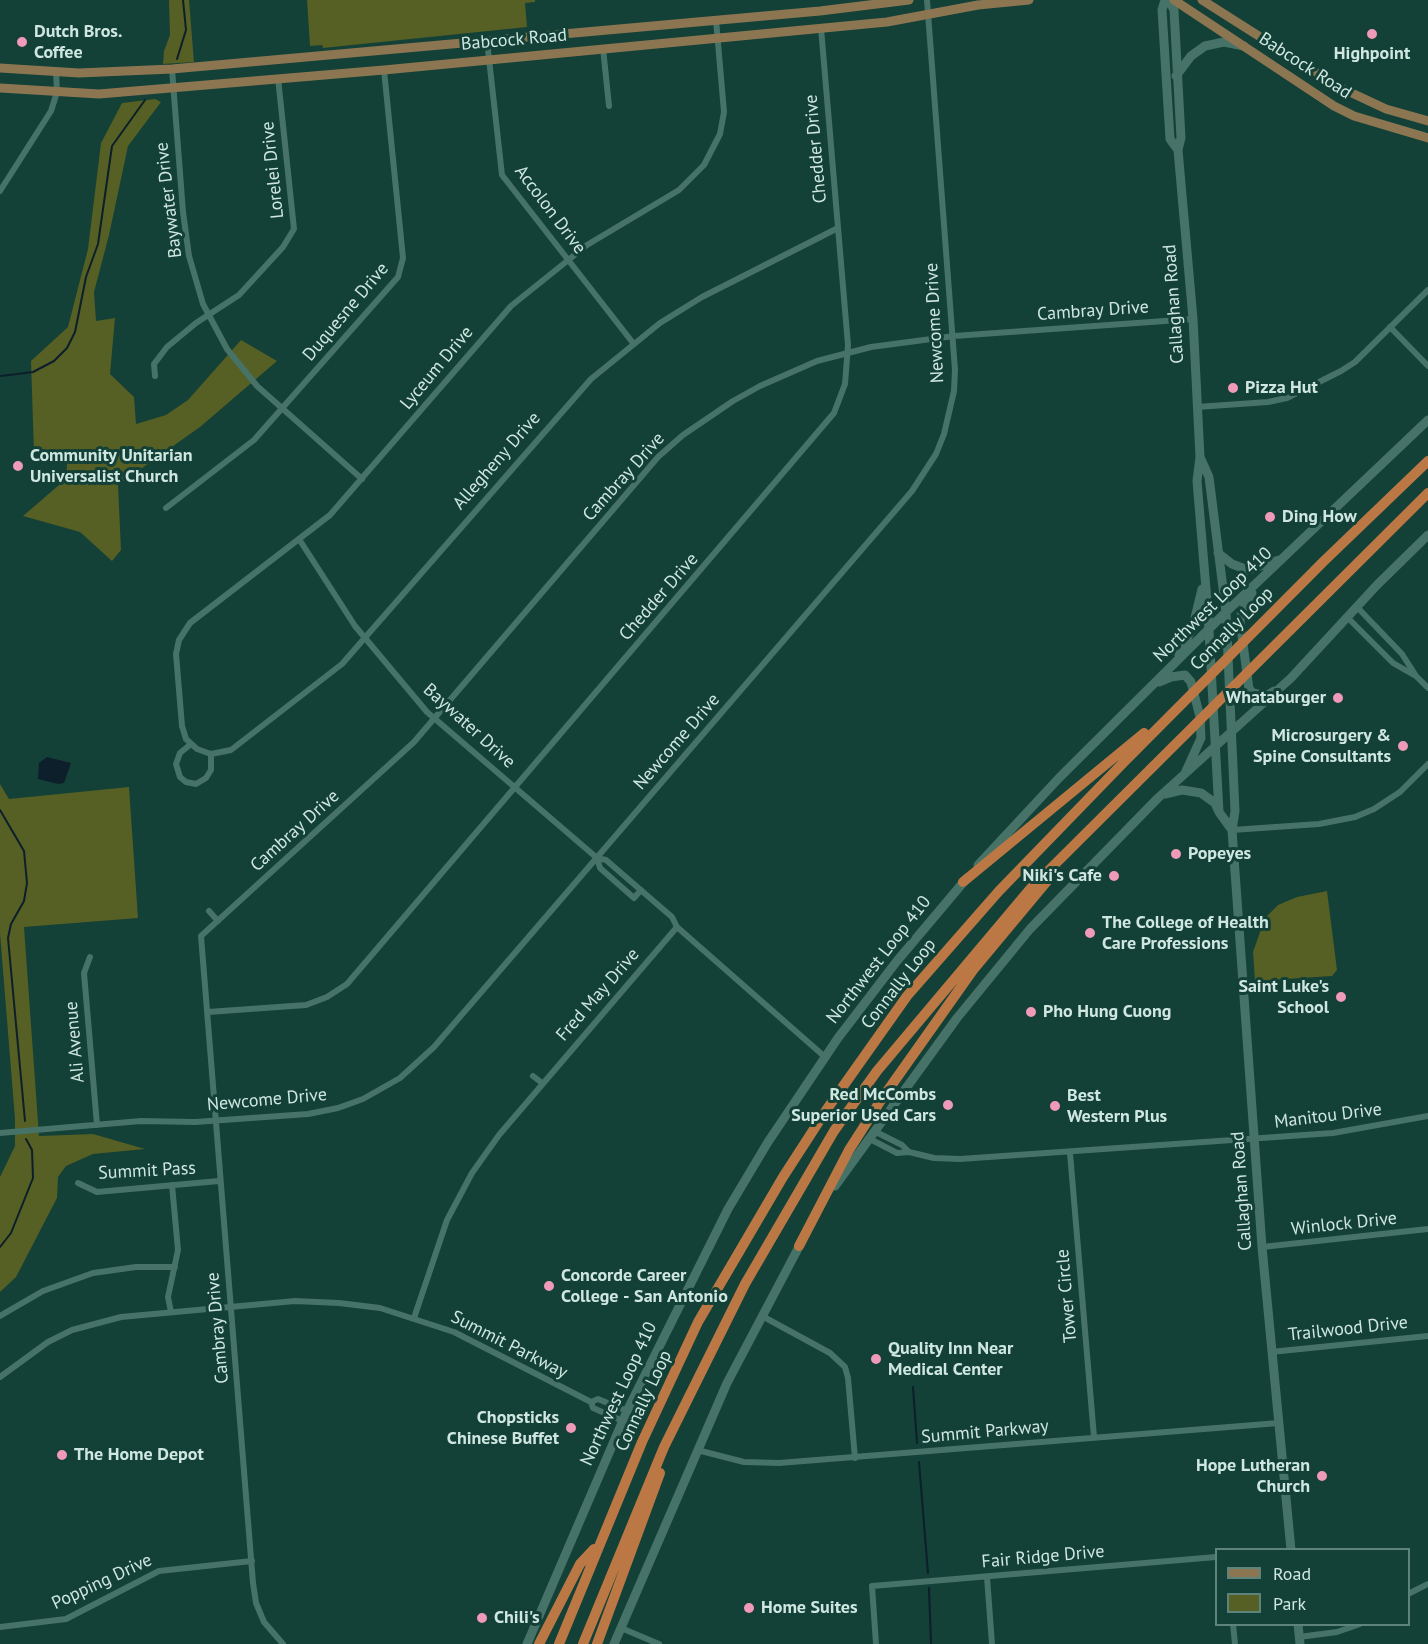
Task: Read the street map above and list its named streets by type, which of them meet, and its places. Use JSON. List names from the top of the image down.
{
  "streets": {
    "highway": ["Connally Loop"],
    "main road": ["Babcock Road", "Callaghan Road", "Northwest Loop 410"],
    "street": [
      "Chedder Drive",
      "Lorelei Drive",
      "Baywater Drive",
      "Accolon Drive",
      "Cambray Drive",
      "Duquesne Drive",
      "Newcome Drive",
      "Lyceum Drive",
      "Allegheny Drive",
      "Fred May Drive",
      "Ali Avenue",
      "Manitou Drive",
      "Summit Pass",
      "Winlock Drive",
      "Tower Circle",
      "Trailwood Drive",
      "Summit Parkway",
      "Fair Ridge Drive",
      "Popping Drive"
    ]
  },
  "crossings": [
    ["Babcock Road", "Chedder Drive"],
    ["Babcock Road", "Lorelei Drive"],
    ["Babcock Road", "Baywater Drive"],
    ["Babcock Road", "Accolon Drive"],
    ["Babcock Road", "Duquesne Drive"],
    ["Babcock Road", "Newcome Drive"],
    ["Babcock Road", "Lyceum Drive"],
    ["Chedder Drive", "Baywater Drive"],
    ["Chedder Drive", "Cambray Drive"],
    ["Chedder Drive", "Allegheny Drive"],
    ["Lorelei Drive", "Baywater Drive"],
    ["Baywater Drive", "Cambray Drive"],
    ["Baywater Drive", "Duquesne Drive"],
    ["Baywater Drive", "Newcome Drive"],
    ["Baywater Drive", "Lyceum Drive"],
    ["Baywater Drive", "Allegheny Drive"],
    ["Baywater Drive", "Northwest Loop 410"],
    ["Baywater Drive", "Fred May Drive"],
    ["Accolon Drive", "Lyceum Drive"],
    ["Accolon Drive", "Allegheny Drive"],
    ["Callaghan Road", "Cambray Drive"],
    ["Callaghan Road", "Northwest Loop 410"],
    ["Callaghan Road", "Manitou Drive"],
    ["Callaghan Road", "Winlock Drive"],
    ["Callaghan Road", "Trailwood Drive"],
    ["Callaghan Road", "Summit Parkway"],
    ["Cambray Drive", "Newcome Drive"],
    ["Cambray Drive", "Summit Pass"],
    ["Cambray Drive", "Summit Parkway"],
    ["Cambray Drive", "Popping Drive"],
    ["Newcome Drive", "Ali Avenue"],
    ["Lyceum Drive", "Allegheny Drive"],
    ["Northwest Loop 410", "Summit Parkway"],
    ["Fred May Drive", "Summit Parkway"],
    ["Manitou Drive", "Tower Circle"],
    ["Tower Circle", "Summit Parkway"]
  ],
  "places": [
    "Highpoint",
    "Dutch Bros. Coffee",
    "Pizza Hut",
    "Community Unitarian Universalist Church",
    "Ding How",
    "Whataburger",
    "Microsurgery & Spine Consultants",
    "Popeyes",
    "Niki's Cafe",
    "The College of Health Care Professions",
    "Saint Luke's School",
    "Pho Hung Cuong",
    "Red McCombs Superior Used Cars",
    "Best Western Plus",
    "Concorde Career College - San Antonio",
    "Quality Inn Near Medical Center",
    "Chopsticks Chinese Buffet",
    "The Home Depot",
    "Hope Lutheran Church",
    "Home Suites",
    "Chili's"
  ],
  "legend": ["Road", "Park"]
}
